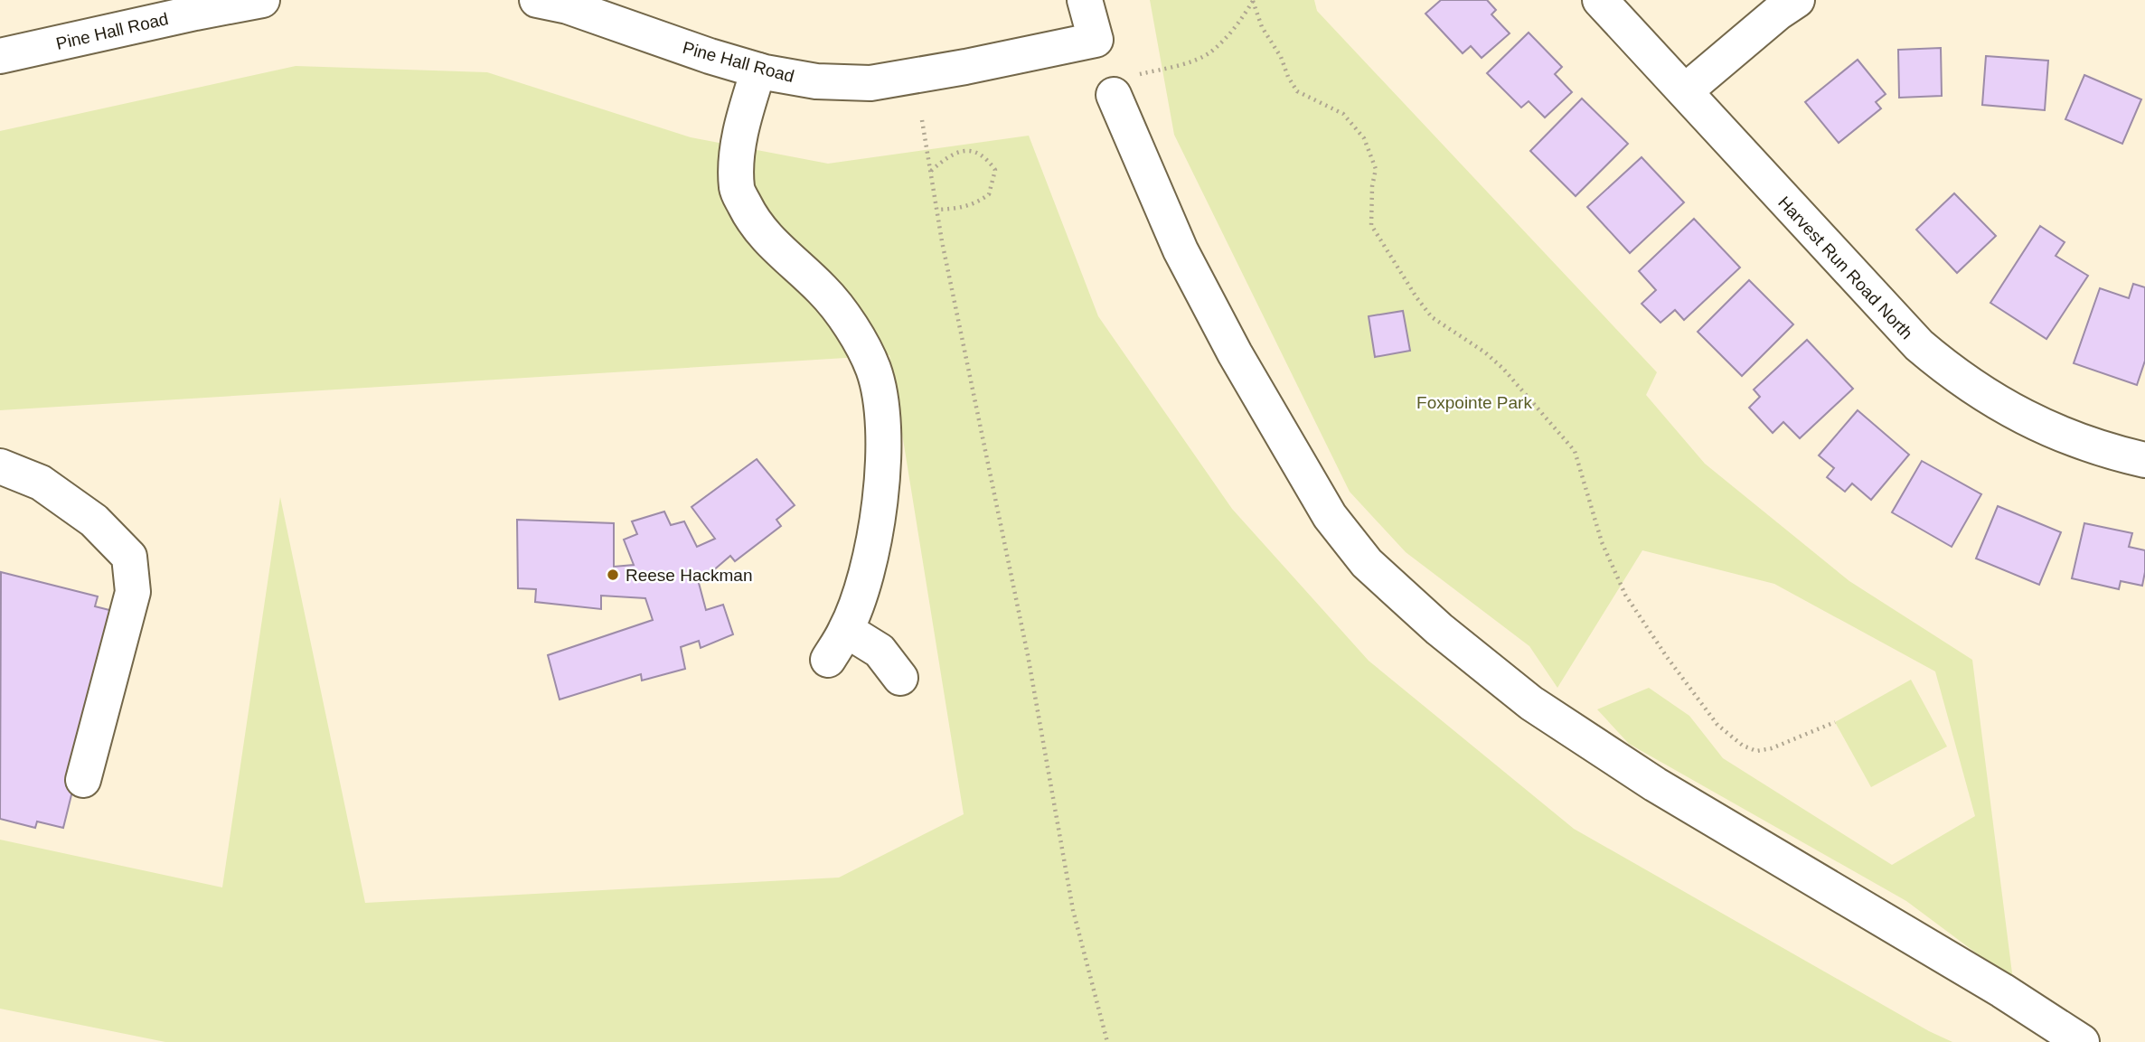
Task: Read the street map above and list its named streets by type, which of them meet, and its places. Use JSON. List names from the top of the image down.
{
  "streets": {
    "street": ["Pine Hall Road", "Harvest Run Road North"]
  },
  "parks": ["Foxpointe Park"],
  "places": ["Reese Hackman"]
}
